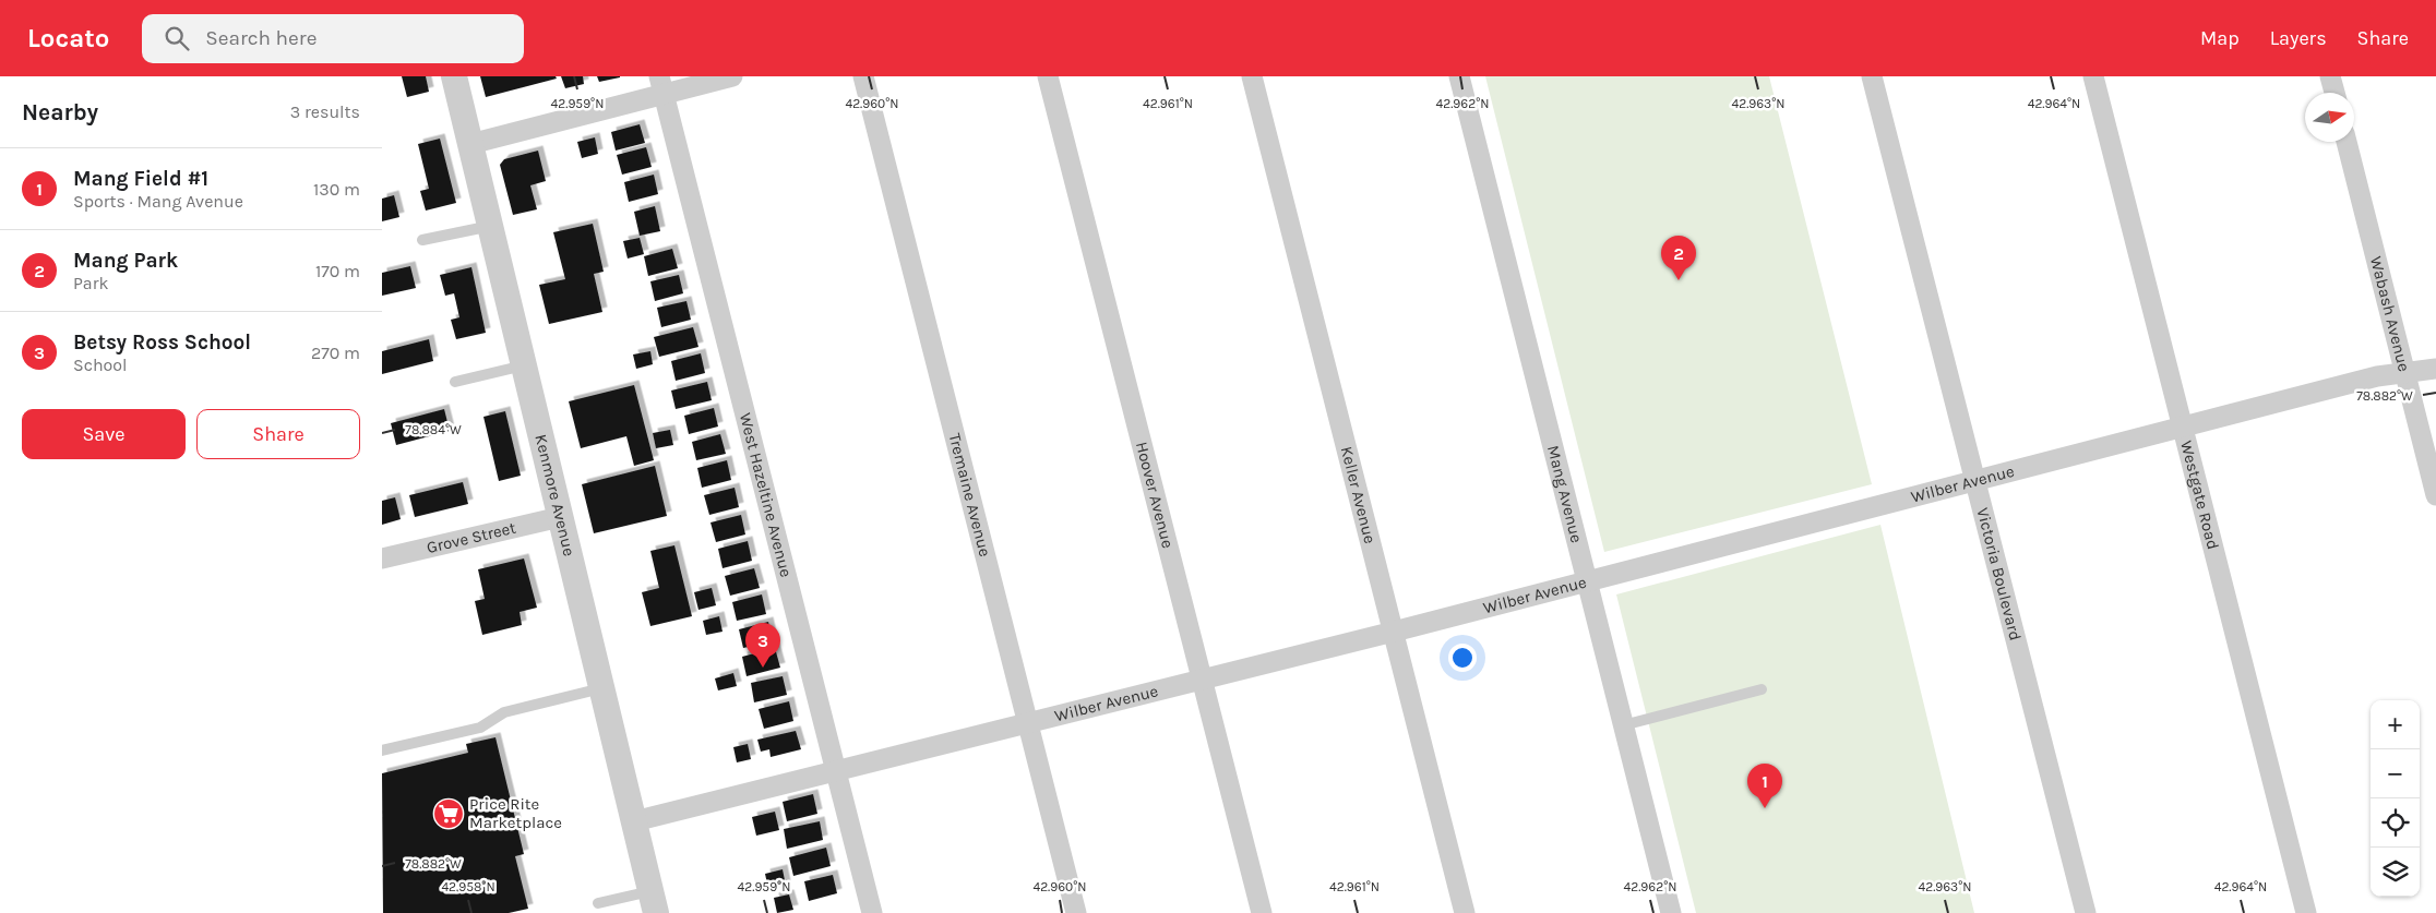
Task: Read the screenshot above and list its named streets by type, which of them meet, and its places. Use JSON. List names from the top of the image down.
{
  "streets": {
    "street": [
      "Wabash Avenue",
      "Wilber Avenue",
      "Kenmore Avenue",
      "West Hazeltine Avenue",
      "Tremaine Avenue",
      "Hoover Avenue",
      "Keller Avenue",
      "Mang Avenue",
      "Westgate Road",
      "Grove Street",
      "Victoria Boulevard"
    ]
  },
  "crossings": [
    ["Wabash Avenue", "Wilber Avenue"],
    ["Wilber Avenue", "Kenmore Avenue"],
    ["Wilber Avenue", "West Hazeltine Avenue"],
    ["Wilber Avenue", "Tremaine Avenue"],
    ["Wilber Avenue", "Hoover Avenue"],
    ["Wilber Avenue", "Keller Avenue"],
    ["Wilber Avenue", "Mang Avenue"],
    ["Wilber Avenue", "Westgate Road"],
    ["Wilber Avenue", "Victoria Boulevard"],
    ["Kenmore Avenue", "Grove Street"]
  ],
  "places": {
    "supermarket": ["Price Rite Marketplace"]
  },
  "north": "right",
  "page": {
    "header": "Locato",
    "search": "Search here",
    "nav": ["Map", "Layers", "Share"],
    "heading": ["Nearby", "3 results"],
    "list": [
      {
        "mark": "1",
        "name": "Mang Field #1",
        "note": "Sports · Mang Avenue",
        "value": "130 m"
      },
      {
        "mark": "2",
        "name": "Mang Park",
        "note": "Park",
        "value": "170 m"
      },
      {
        "mark": "3",
        "name": "Betsy Ross School",
        "note": "School",
        "value": "270 m"
      }
    ],
    "pins": ["2", "3", "1"],
    "buttons": ["Save", "Share"],
    "map_buttons": ["+", "−"]
  },
  "coordinates": [
    "42.959°N",
    "42.960°N",
    "42.961°N",
    "42.962°N",
    "42.963°N",
    "42.964°N",
    "78.882°W",
    "78.884°W",
    "42.958°N"
  ]
}
